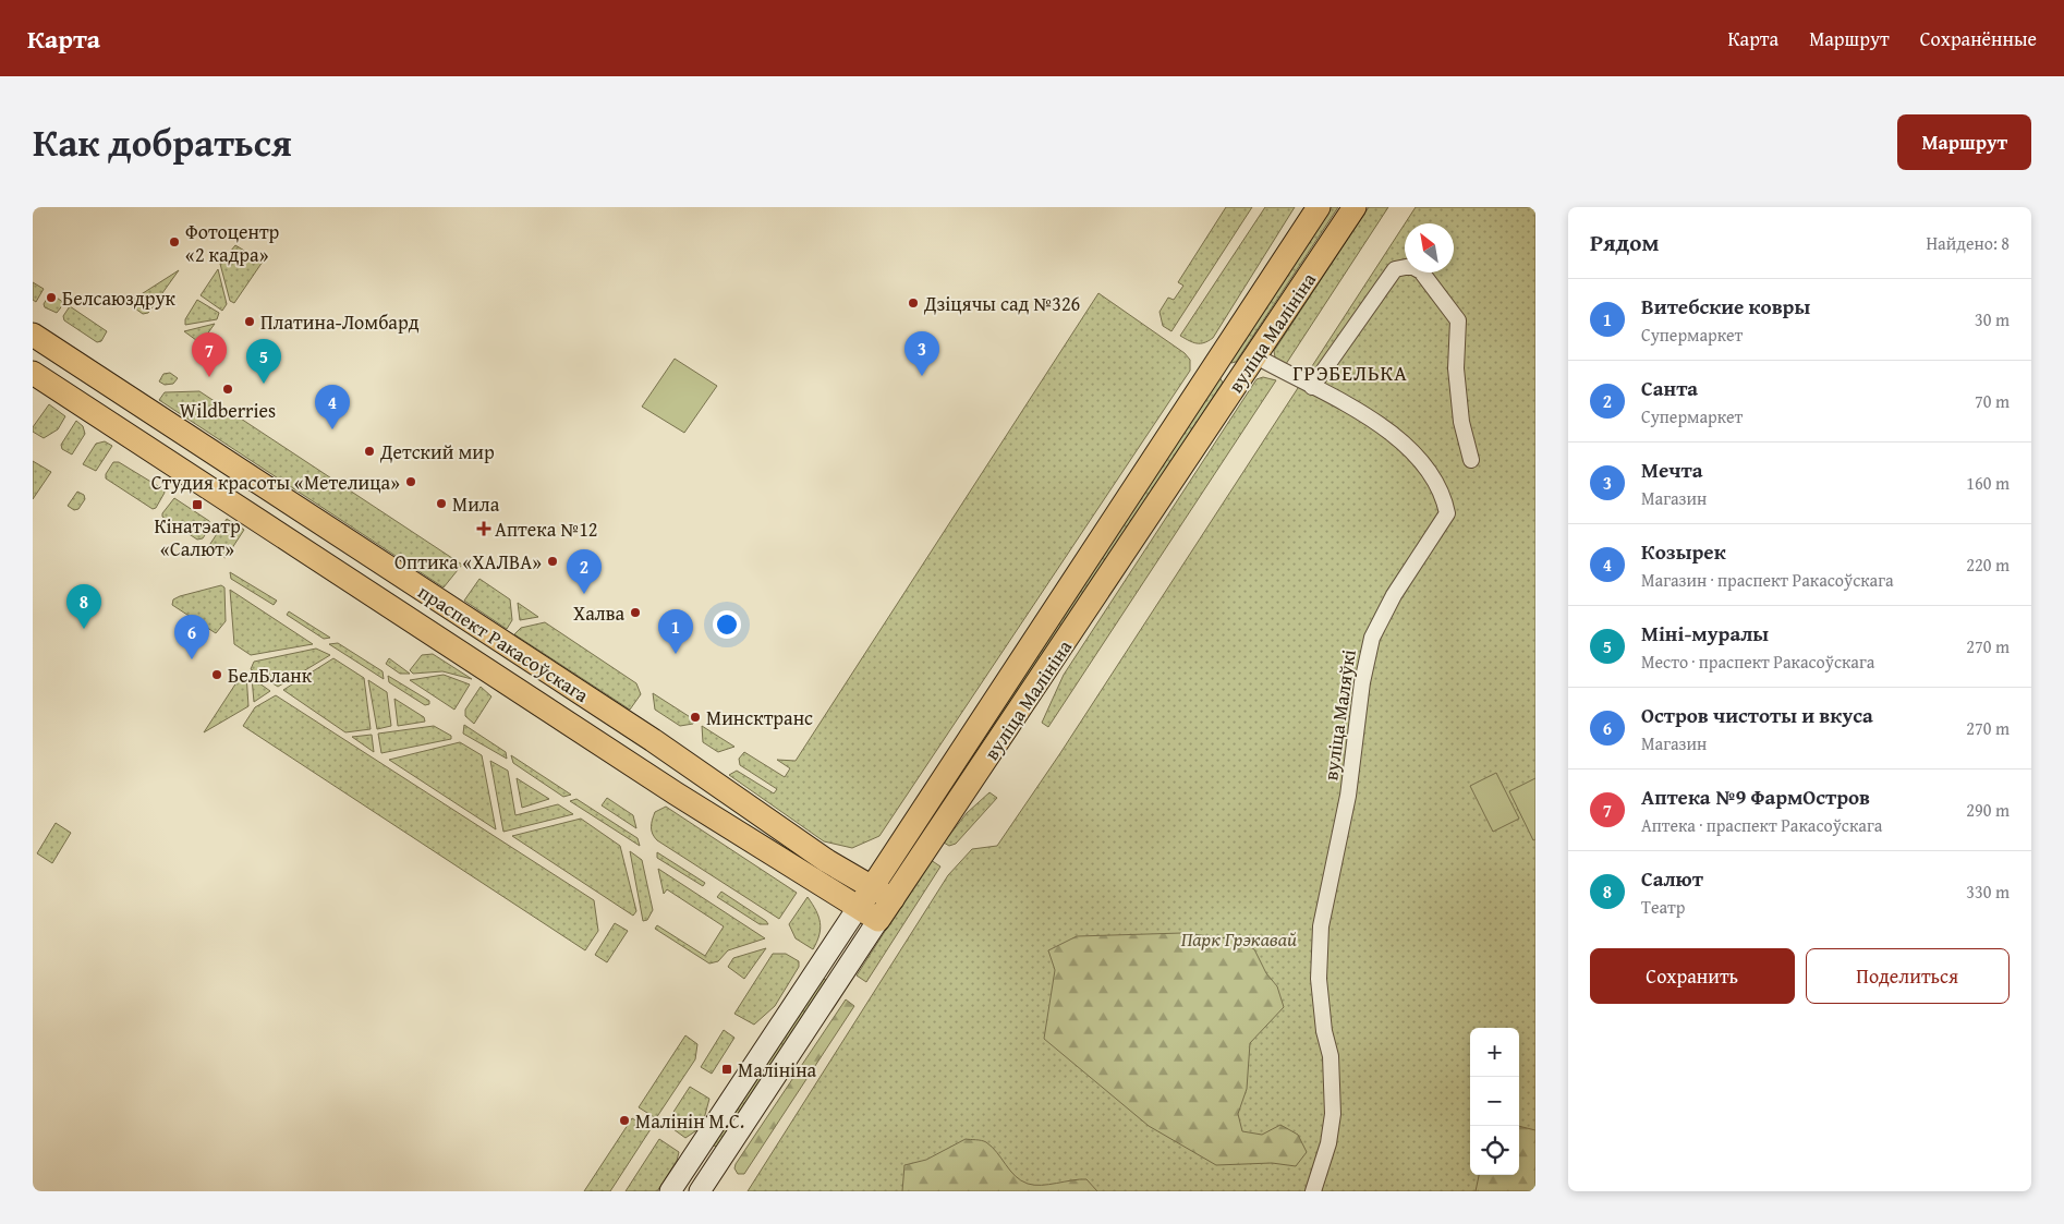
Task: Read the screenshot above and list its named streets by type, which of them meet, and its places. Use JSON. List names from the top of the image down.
{
  "streets": {
    "main road": ["вуліца Малініна", "праспект Ракасоўскага"],
    "street": ["вуліца Маляўкі"]
  },
  "crossings": [
    ["вуліца Малініна", "праспект Ракасоўскага"],
    ["вуліца Малініна", "вуліца Маляўкі"]
  ],
  "districts": ["ГРЭБЕЛЬКА"],
  "parks": ["Парк Грэкавай"],
  "places": {
    "other": [
      "Фотоцентр «2 кадра»",
      "Белсаюздрук",
      "Дзіцячы сад №326",
      "Платина-Ломбард",
      "Wildberries",
      "Детский мир",
      "Студия красоты «Метелица»",
      "Мила",
      "Оптика «ХАЛВА»",
      "Халва",
      "БелБланк",
      "Минсктранс",
      "Малінін М.С."
    ],
    "transit": ["Кінатэатр «Салют»", "Малініна"],
    "health": ["Аптека №12"]
  },
  "north": "top left",
  "page": {
    "header": "Карта",
    "nav": ["Карта", "Маршрут", "Сохранённые"],
    "title": "Как добраться",
    "buttons": [
      "Маршрут",
      ["Сохранить", "Поделиться"]
    ],
    "heading": ["Рядом", "Найдено: 8"],
    "list": [
      {
        "mark": "1",
        "name": "Витебские ковры",
        "note": "Супермаркет",
        "value": "30 m"
      },
      {
        "mark": "2",
        "name": "Санта",
        "note": "Супермаркет",
        "value": "70 m"
      },
      {
        "mark": "3",
        "name": "Мечта",
        "note": "Магазин",
        "value": "160 m"
      },
      {
        "mark": "4",
        "name": "Козырек",
        "note": "Магазин · праспект Ракасоўскага",
        "value": "220 m"
      },
      {
        "mark": "5",
        "name": "Міні-муралы",
        "note": "Место · праспект Ракасоўскага",
        "value": "270 m"
      },
      {
        "mark": "6",
        "name": "Остров чистоты и вкуса",
        "note": "Магазин",
        "value": "270 m"
      },
      {
        "mark": "7",
        "name": "Аптека №9 ФармОстров",
        "note": "Аптека · праспект Ракасоўскага",
        "value": "290 m"
      },
      {
        "mark": "8",
        "name": "Салют",
        "note": "Театр",
        "value": "330 m"
      }
    ],
    "pins": [
      "3",
      "7",
      "5",
      "4",
      "2",
      "8",
      "1",
      "6"
    ],
    "map_buttons": ["+", "−"]
  }
}
